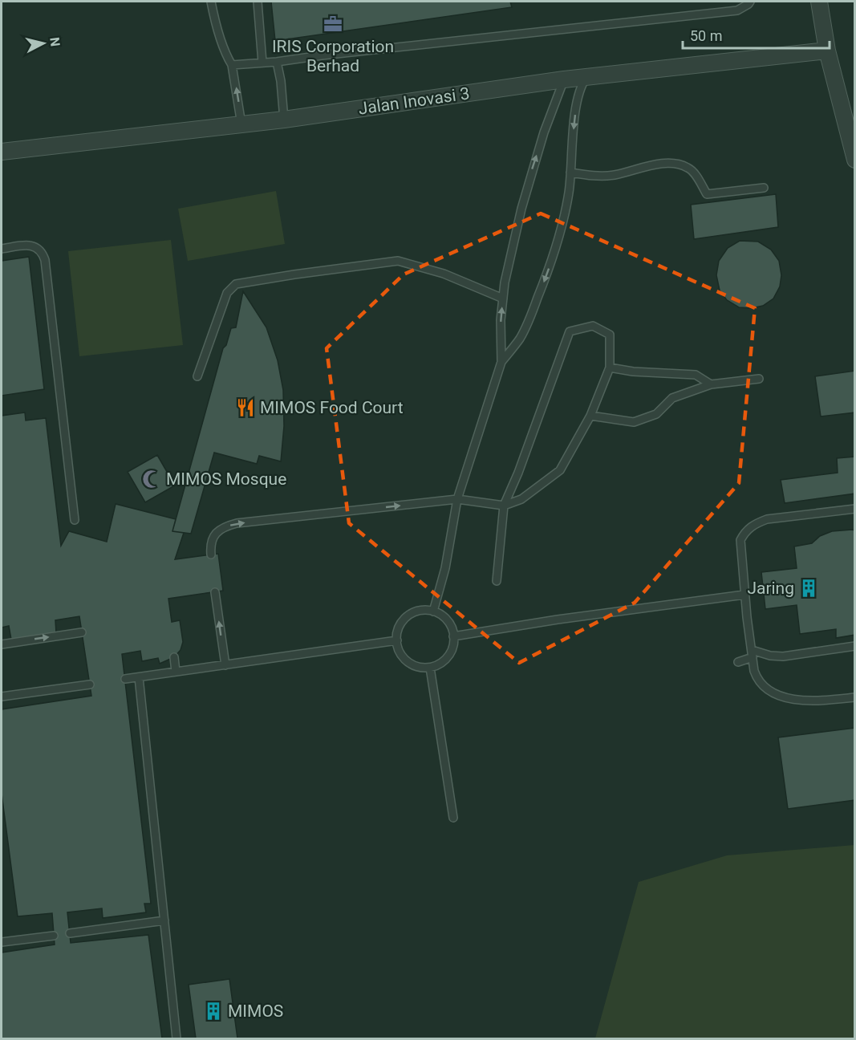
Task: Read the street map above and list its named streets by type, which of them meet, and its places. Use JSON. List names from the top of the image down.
{
  "streets": {
    "street": ["Jalan Inovasi 3"]
  },
  "places": {
    "office": ["IRIS Corporation Berhad"],
    "restaurant": ["MIMOS Food Court"],
    "mosque": ["MIMOS Mosque"],
    "building": ["Jaring", "MIMOS"]
  },
  "scale_bar": "50 m",
  "north": "right"
}
